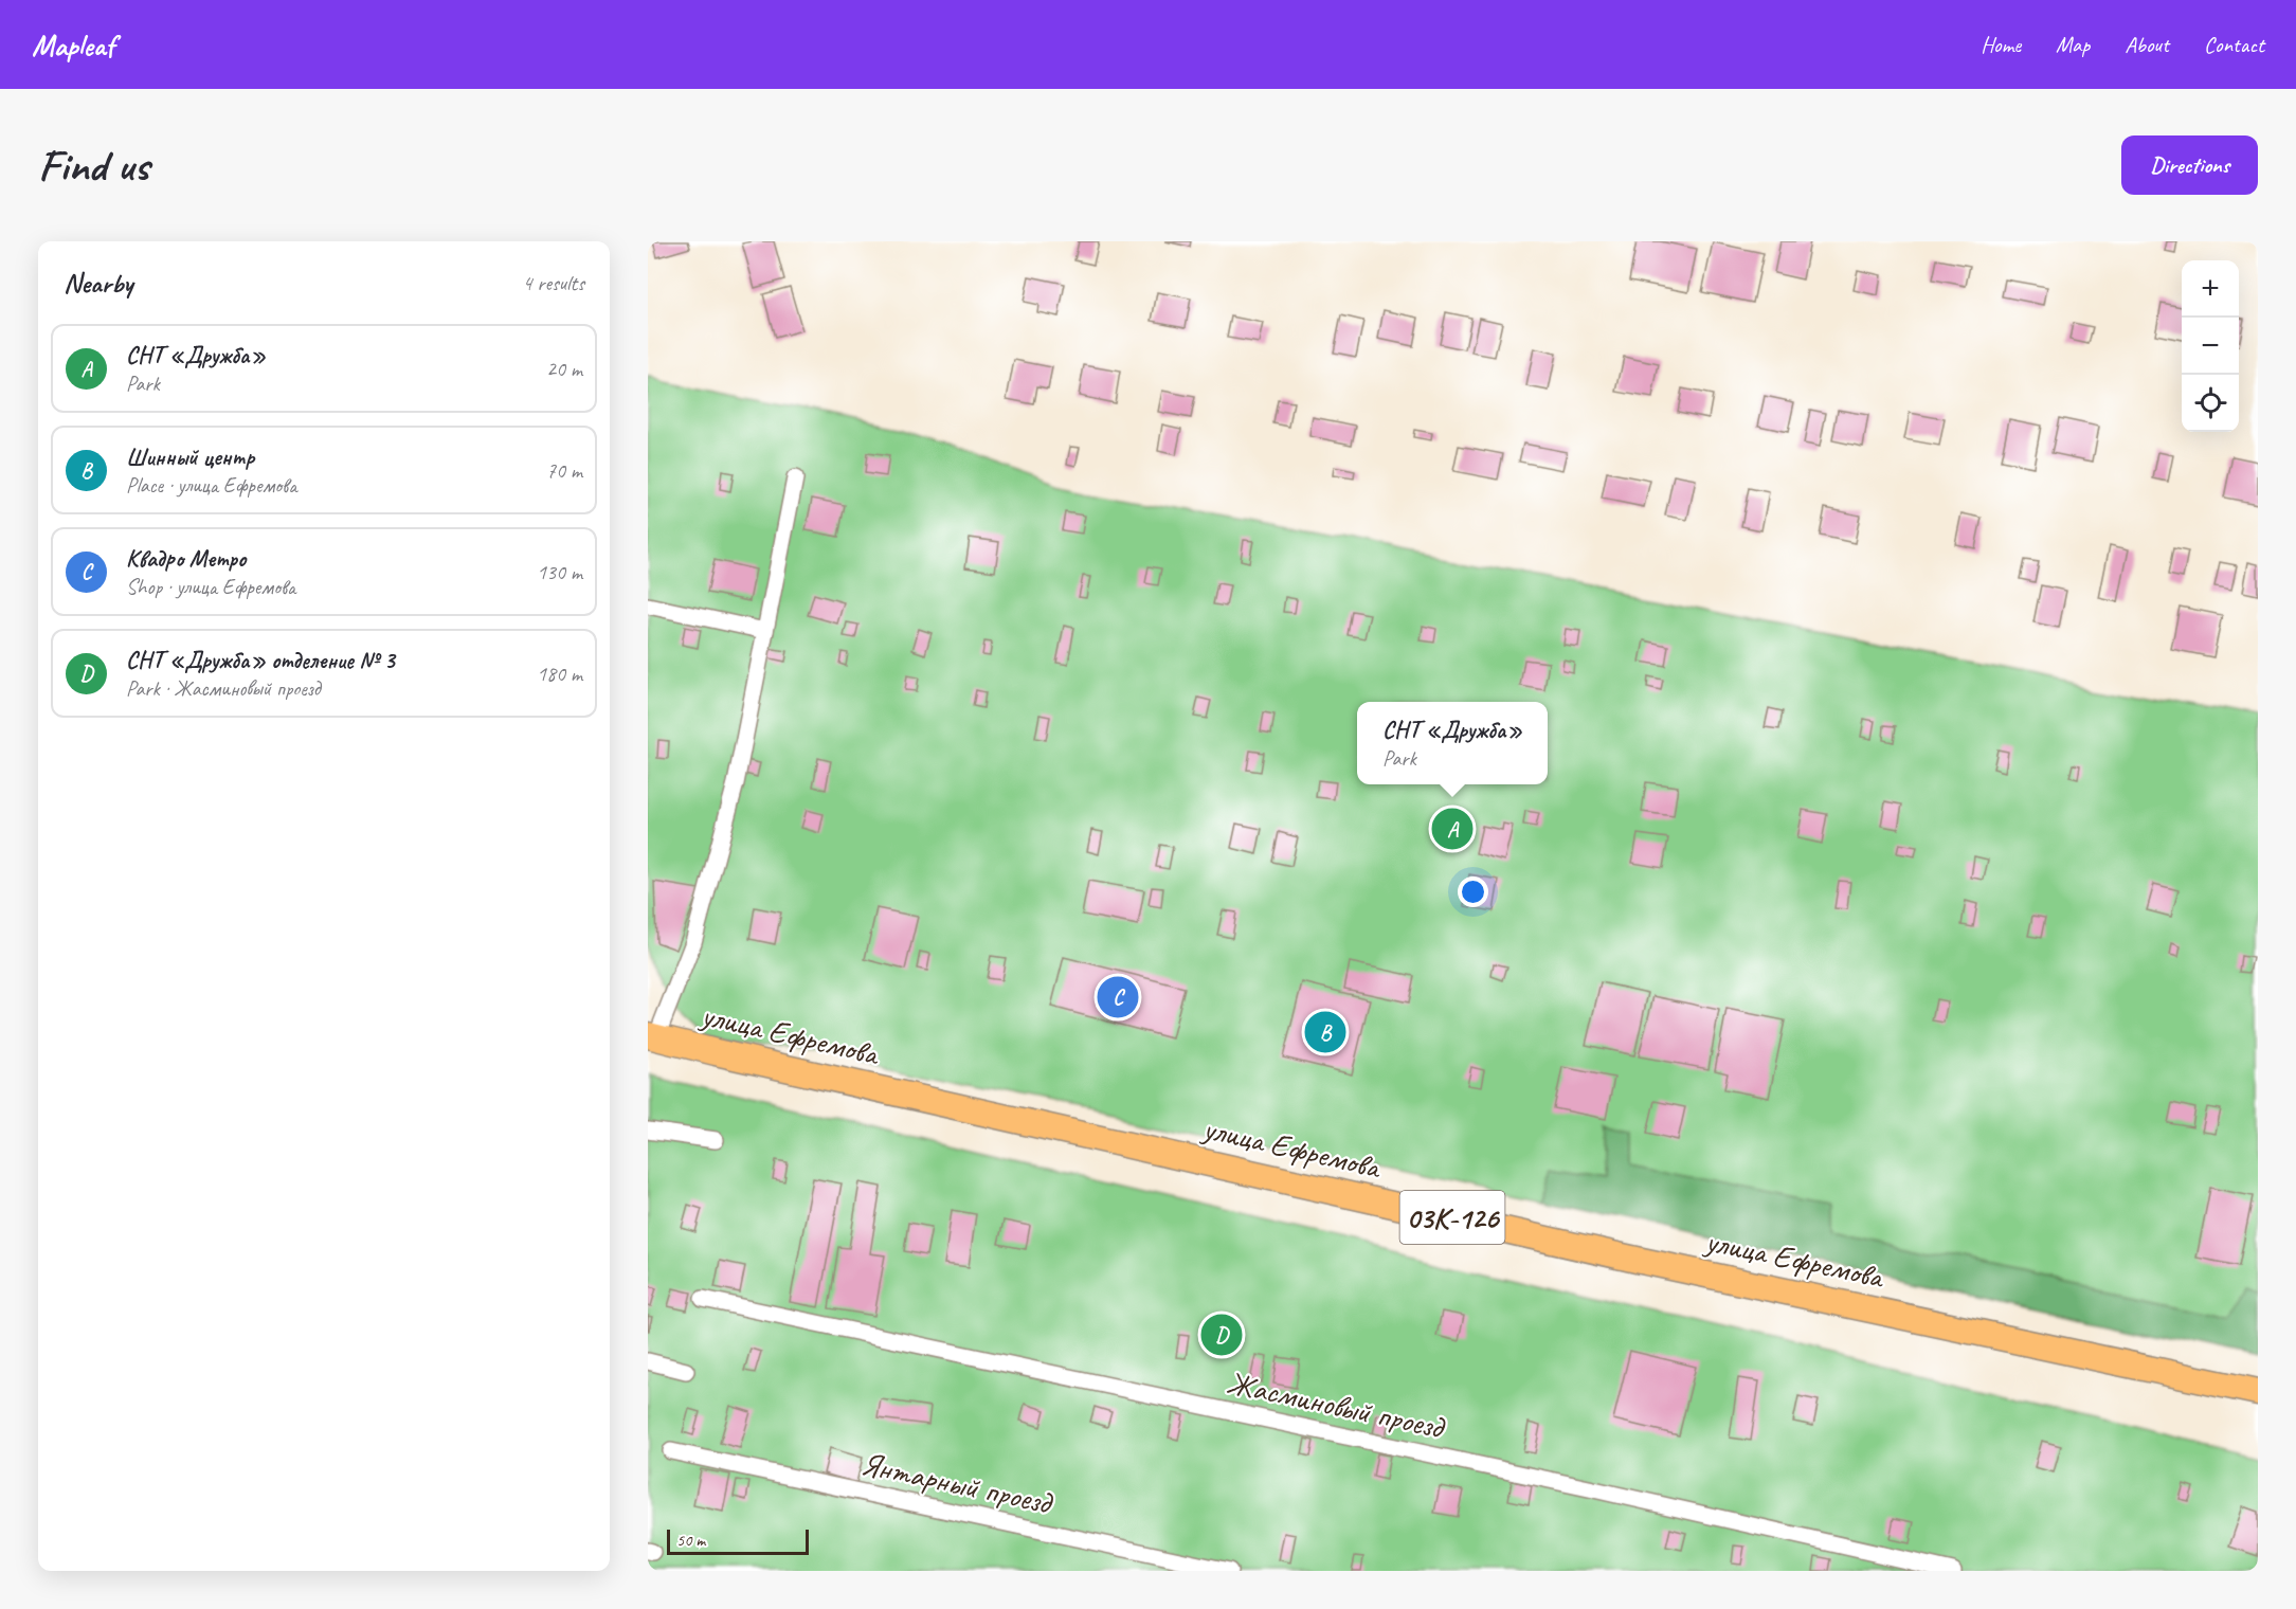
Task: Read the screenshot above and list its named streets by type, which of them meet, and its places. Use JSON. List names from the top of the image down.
{
  "streets": {
    "main road": ["улица Ефремова", "03К-126"],
    "street": ["Жасминовый проезд", "Янтарный проезд"]
  },
  "scale_bar": "50 m",
  "page": {
    "header": "Mapleaf",
    "nav": [
      "Home",
      "Map",
      "About",
      "Contact"
    ],
    "buttons": "Directions",
    "title": "Find us",
    "heading": ["Nearby", "4 results"],
    "map_buttons": ["+", "−"],
    "list": [
      {
        "mark": "A",
        "name": "СНТ «Дружба»",
        "note": "Park",
        "value": "20 m"
      },
      {
        "mark": "B",
        "name": "Шинный центр",
        "note": "Place · улица Ефремова",
        "value": "70 m"
      },
      {
        "mark": "C",
        "name": "Квадро Метро",
        "note": "Shop · улица Ефремова",
        "value": "130 m"
      },
      {
        "mark": "D",
        "name": "СНТ «Дружба» отделение № 3",
        "note": "Park · Жасминовый проезд",
        "value": "180 m"
      }
    ],
    "popup": ["СНТ «Дружба»", "Park"],
    "pins": [
      "A",
      "C",
      "B",
      "D"
    ],
    "scale": "50 m"
  }
}
